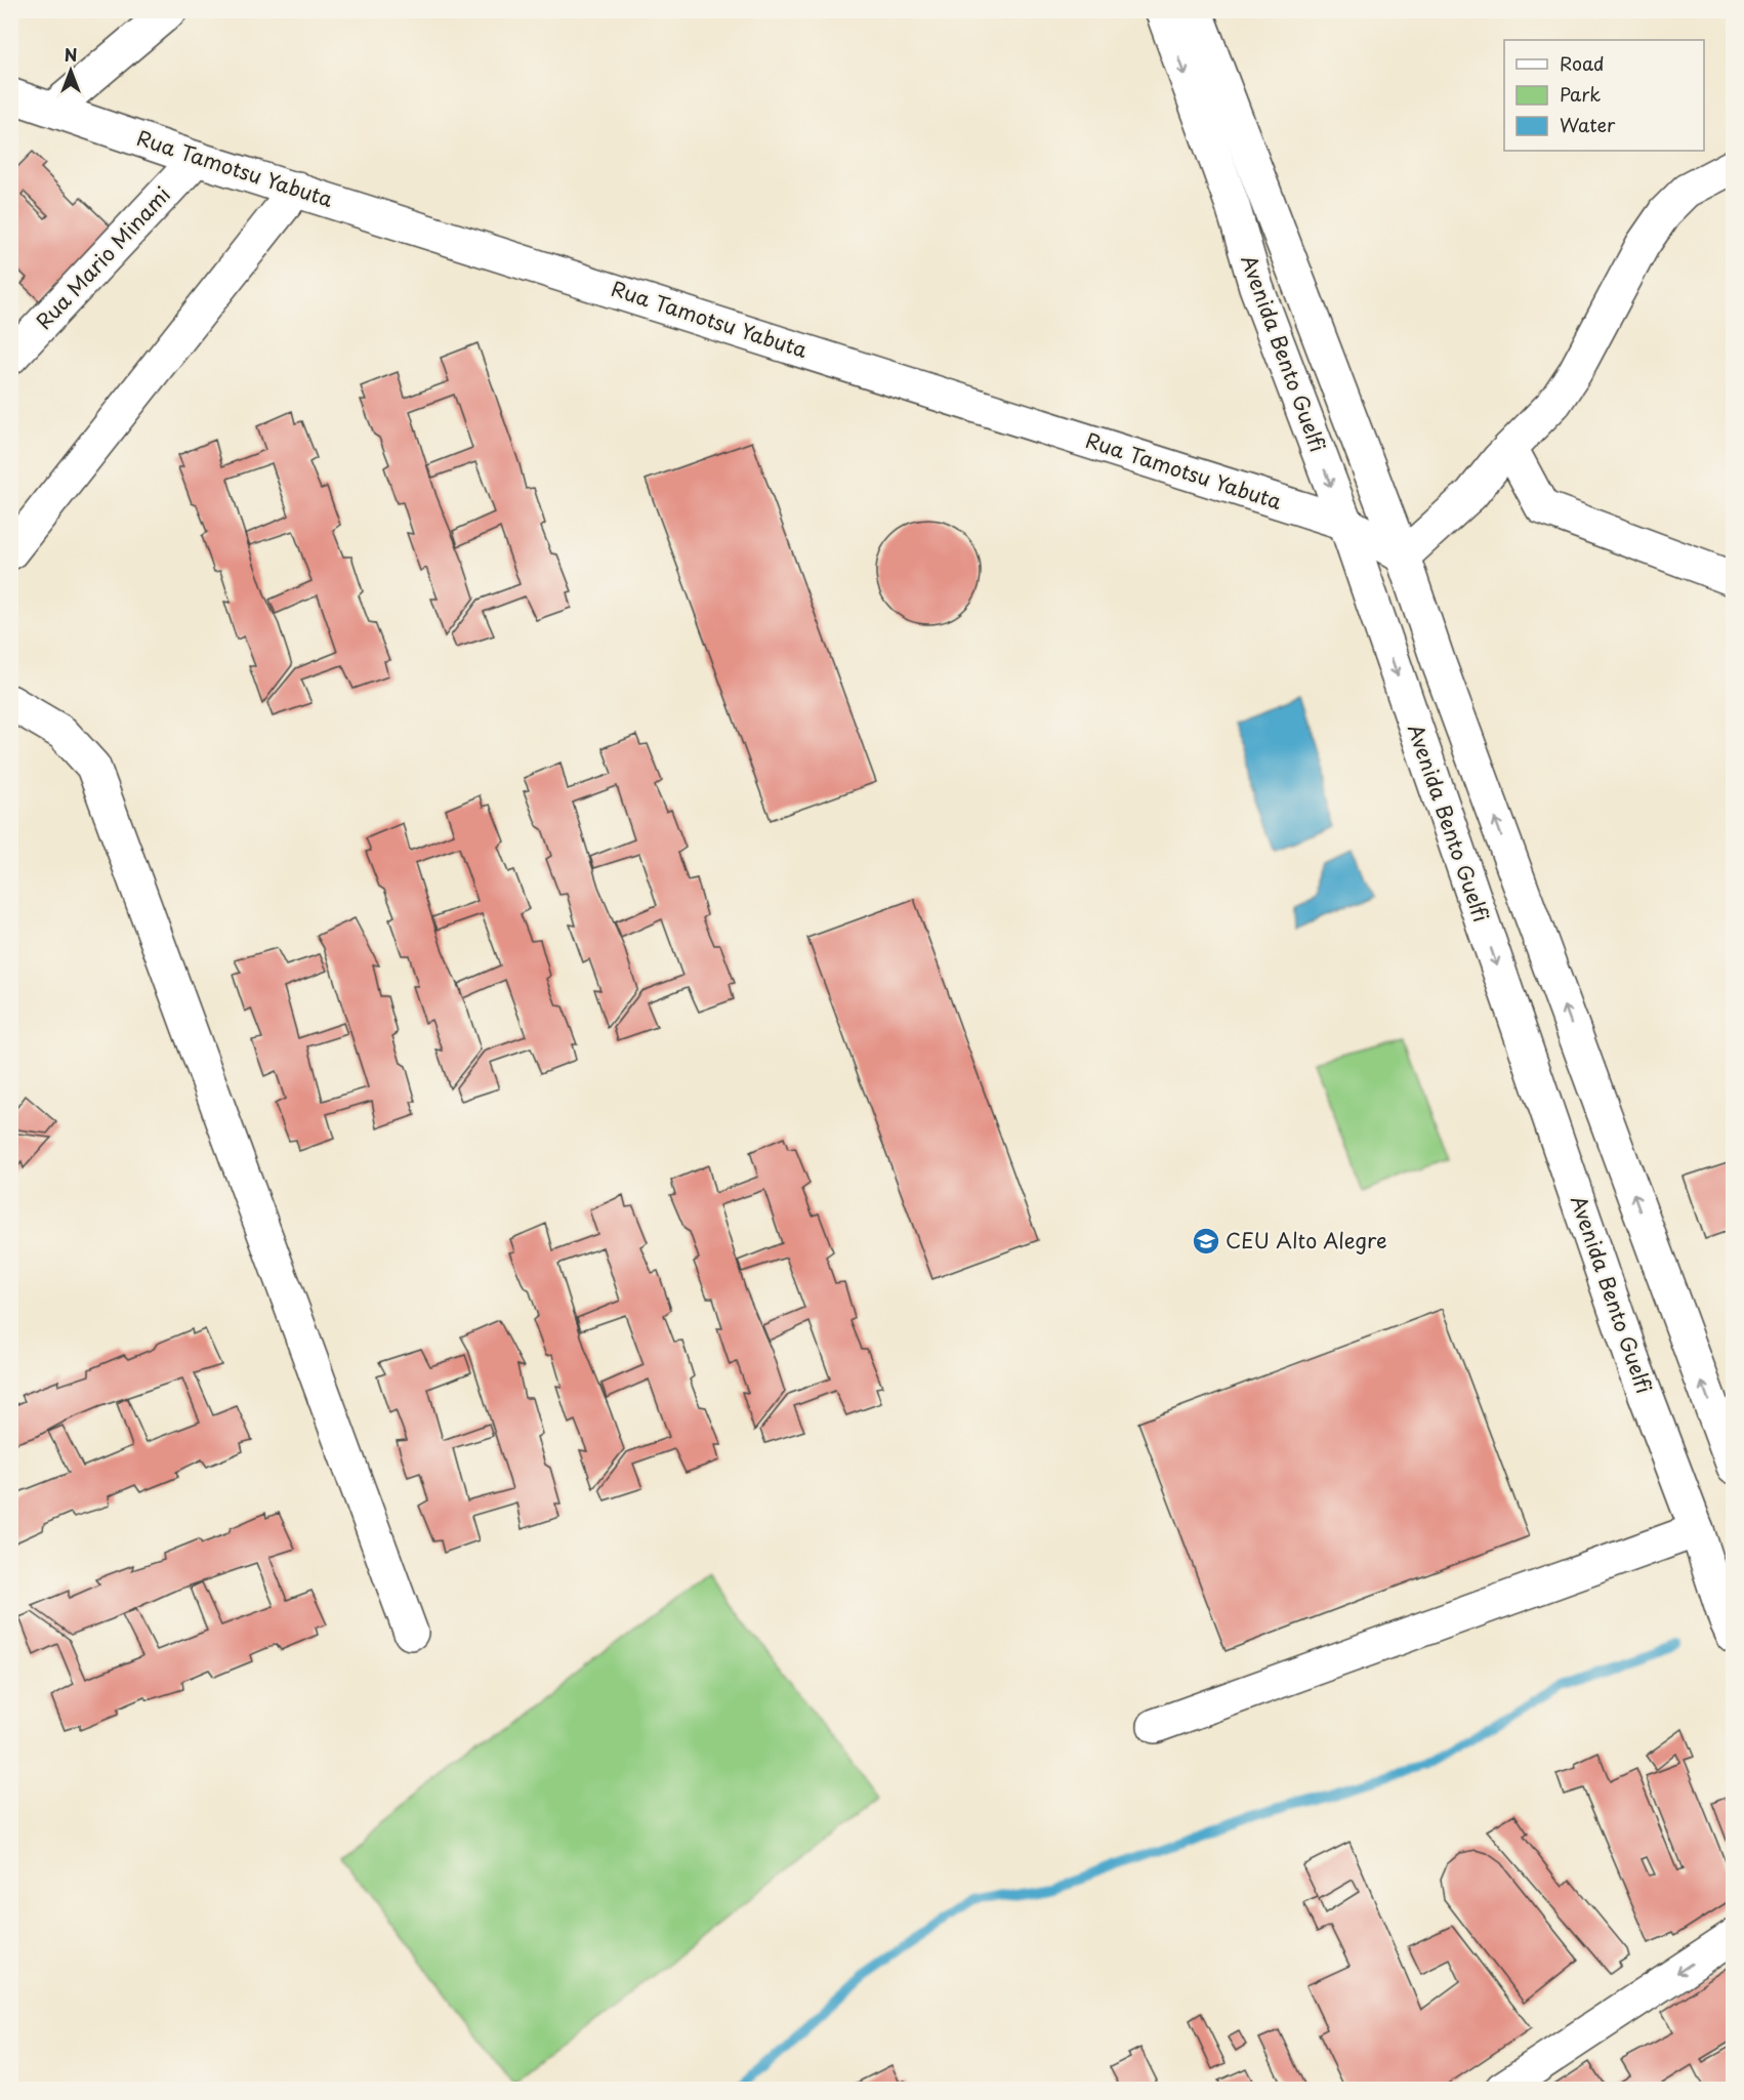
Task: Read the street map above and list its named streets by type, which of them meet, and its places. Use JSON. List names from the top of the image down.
{
  "streets": {
    "street": ["Rua Tamotsu Yabuta", "Rua Mario Minami", "Avenida Bento Guelfi"]
  },
  "crossings": [
    ["Rua Tamotsu Yabuta", "Rua Mario Minami"],
    ["Rua Tamotsu Yabuta", "Avenida Bento Guelfi"]
  ],
  "places": {
    "school or university": ["CEU Alto Alegre"]
  },
  "legend": ["Road", "Park", "Water"],
  "north": "top"
}
